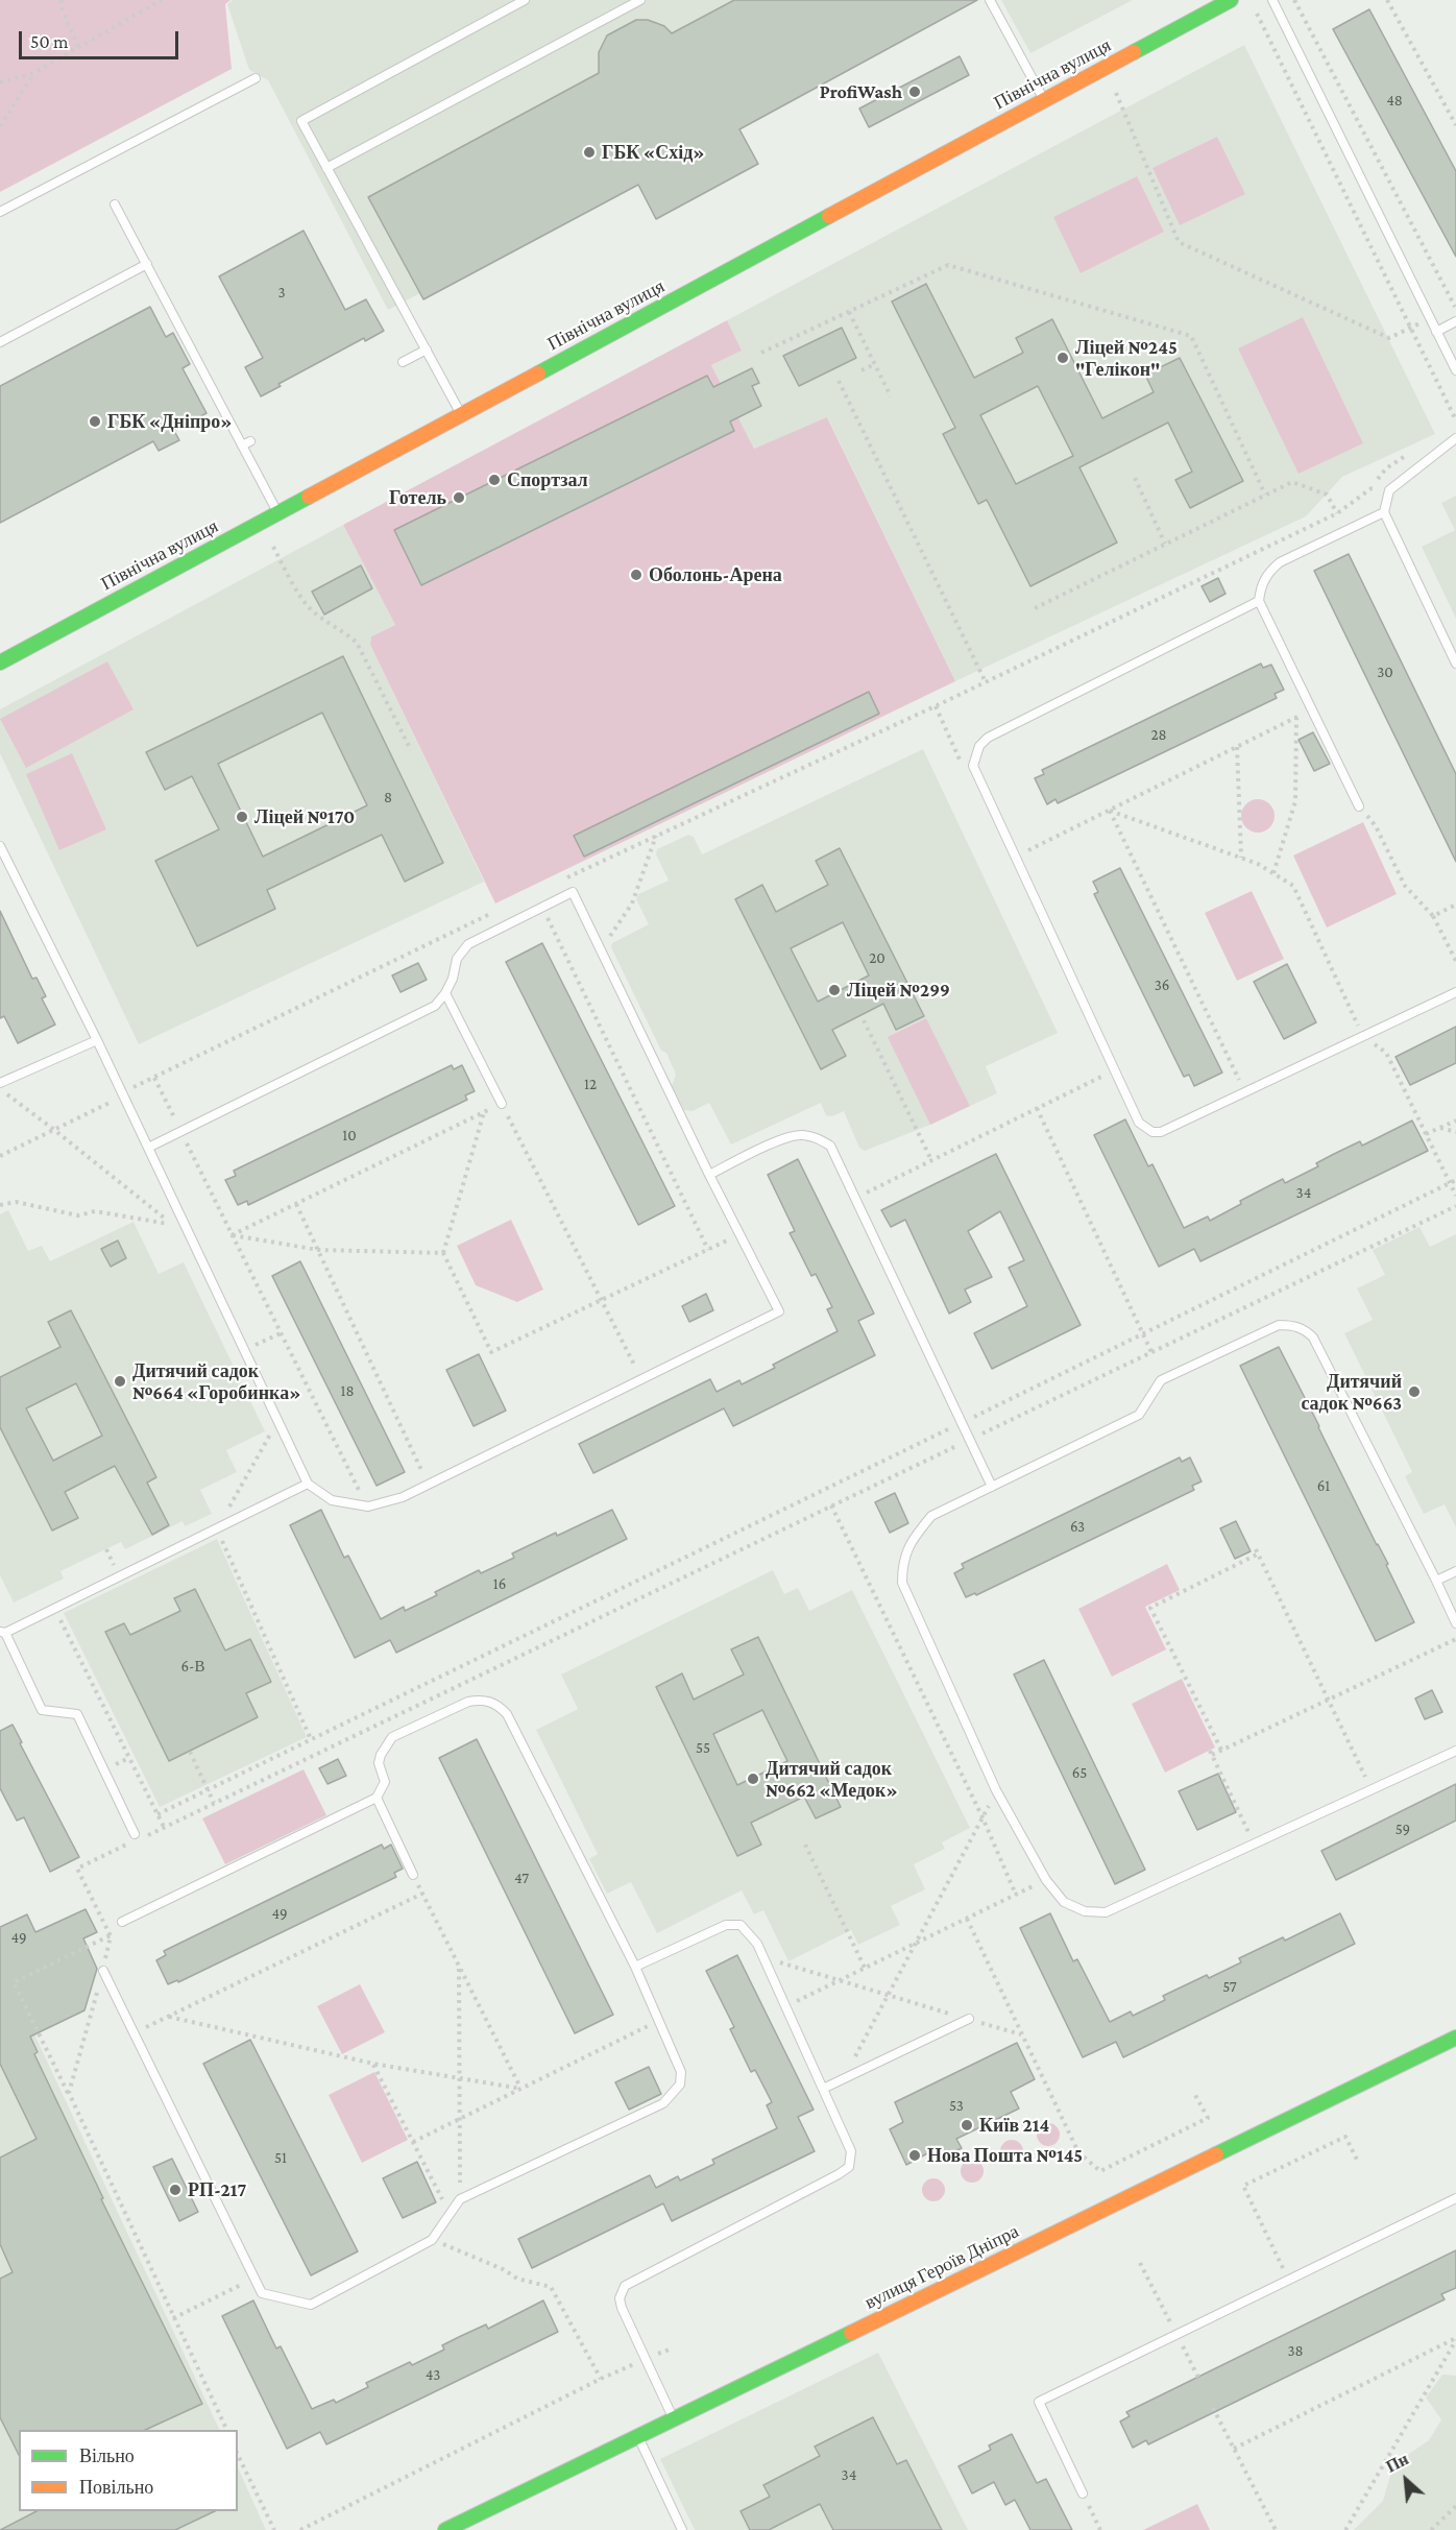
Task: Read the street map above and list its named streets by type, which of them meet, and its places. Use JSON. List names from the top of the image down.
{
  "streets": {
    "street": ["Північна вулиця", "вулиця Героїв Дніпра"]
  },
  "places": [
    "ProfiWash",
    "ГБК «Схід»",
    "Ліцей №245 \"Гелікон\"",
    "ГБК «Дніпро»",
    "Спортзал",
    "Готель",
    "Оболонь-Арена",
    "Ліцей №170",
    "Ліцей №299",
    "Дитячий садок №664 «Горобинка»",
    "Дитячий садок №663",
    "Дитячий садок №662 «Медок»",
    "Київ 214",
    "Нова Пошта №145",
    "РП-217"
  ],
  "house_numbers": [
    "48",
    "3",
    "30",
    "28",
    "8",
    "20",
    "36",
    "12",
    "10",
    "34",
    "18",
    "61",
    "63",
    "16",
    "6-В",
    "55",
    "65",
    "59",
    "47",
    "49",
    "49",
    "57",
    "53",
    "51",
    "38",
    "43",
    "34"
  ],
  "legend": ["Вільно", "Повільно"],
  "scale_bar": "50 m",
  "north": "top left"
}
